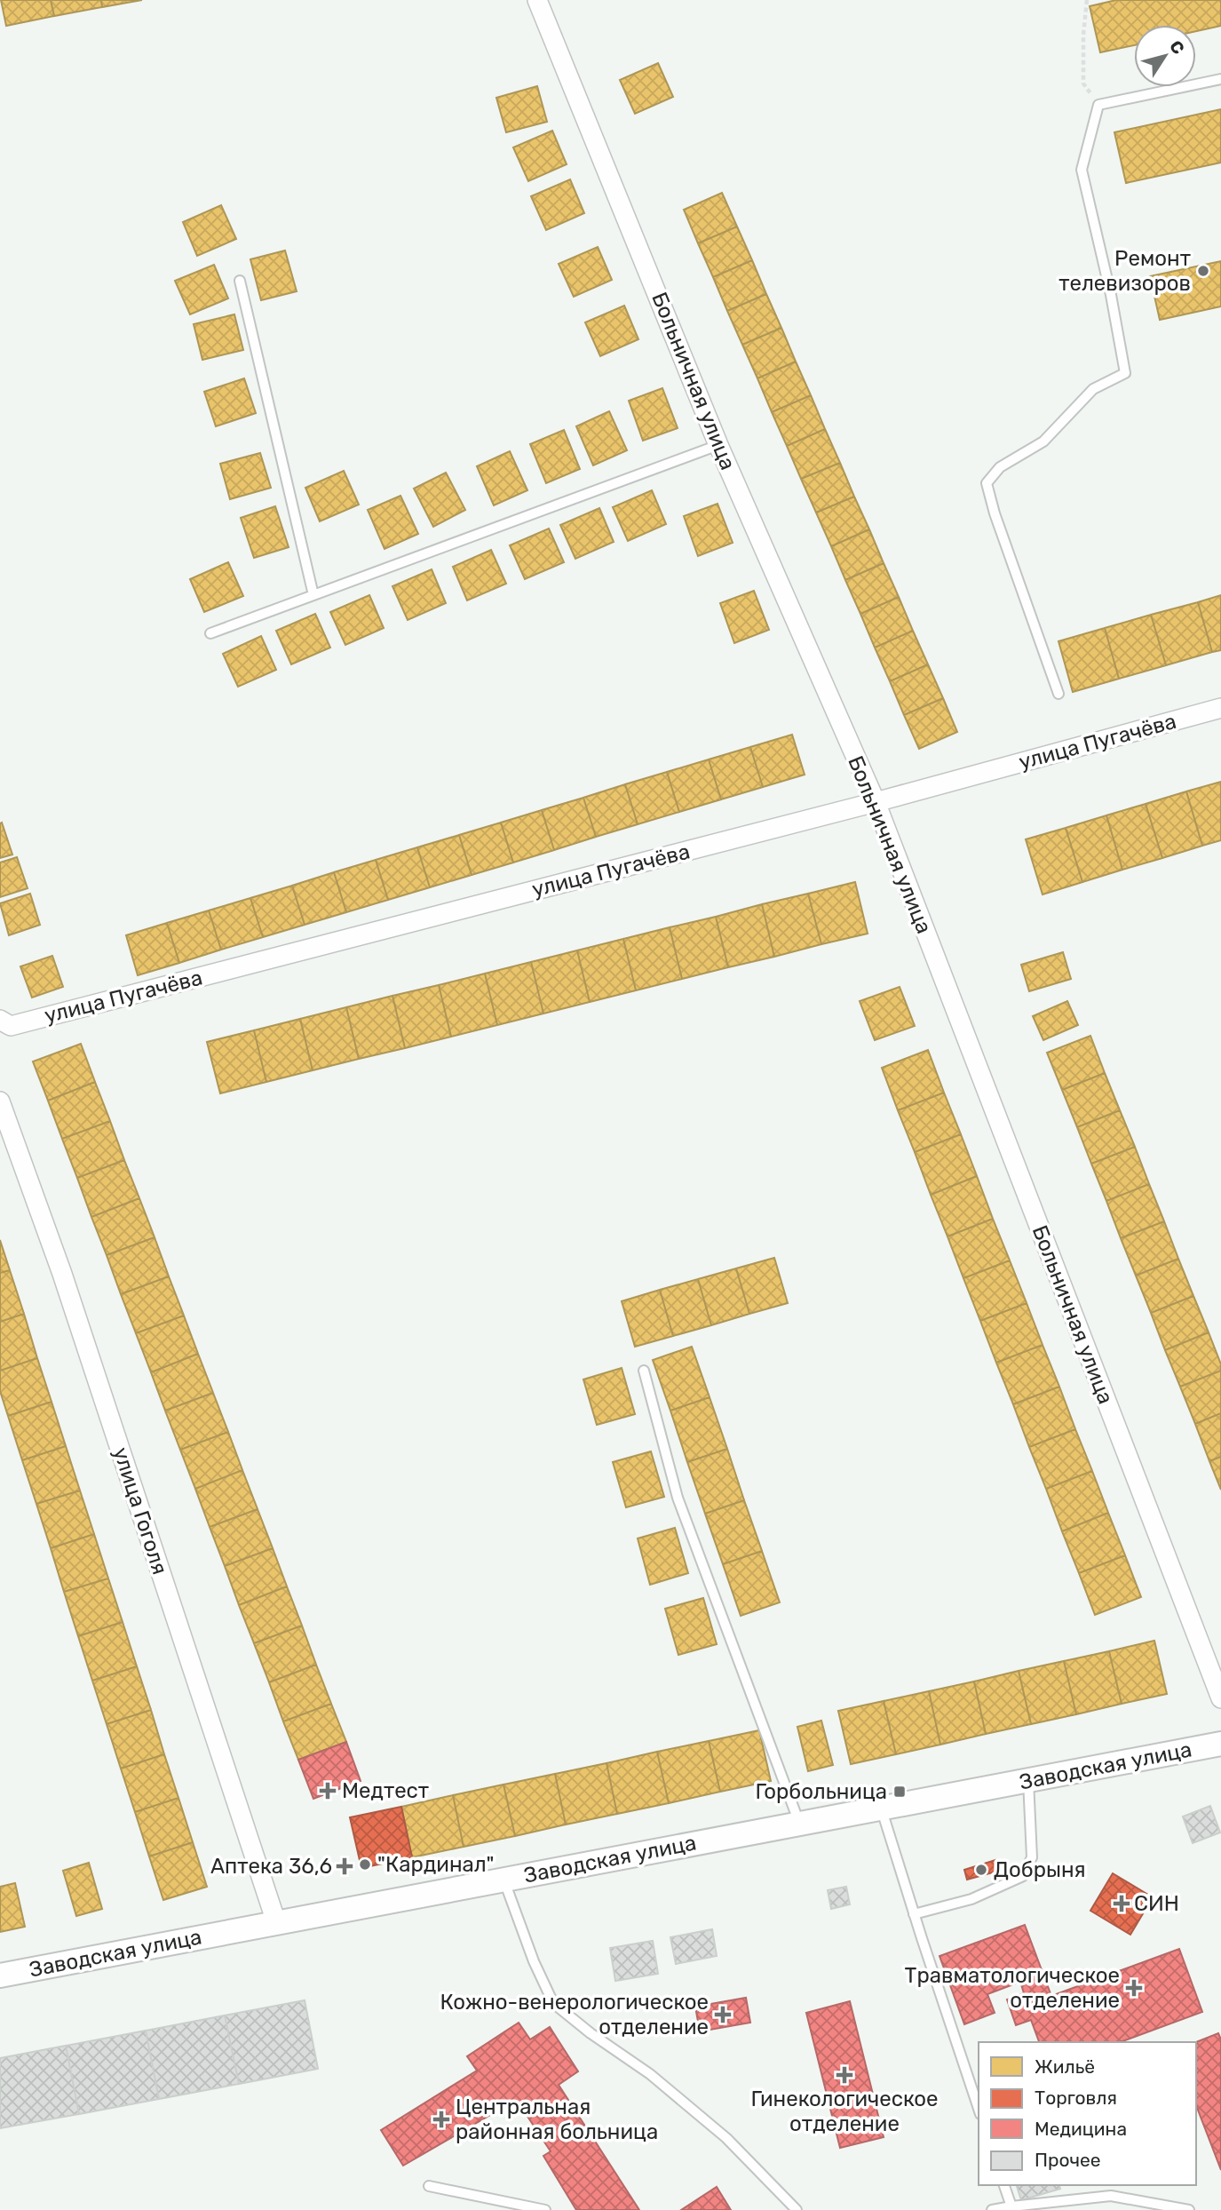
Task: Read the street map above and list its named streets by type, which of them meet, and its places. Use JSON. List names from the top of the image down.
{
  "streets": {
    "street": [
      "Больничная улица",
      "улица Пугачёва",
      "улица Гоголя",
      "Заводская улица"
    ]
  },
  "crossings": [
    ["Больничная улица", "улица Пугачёва"],
    ["улица Гоголя", "Заводская улица"]
  ],
  "places": {
    "other": ["Ремонт телевизоров", "\"Кардинал\"", "Добрыня"],
    "health": [
      "Медтест",
      "Аптека 36,6",
      "СИН",
      "Травматологическое отделение",
      "Кожно-венерологическое отделение",
      "Гинекологическое отделение",
      "Центральная районная больница"
    ],
    "transit": ["Горбольница"]
  },
  "legend": [
    "Жильё",
    "Торговля",
    "Медицина",
    "Прочее"
  ],
  "north": "top right"
}
